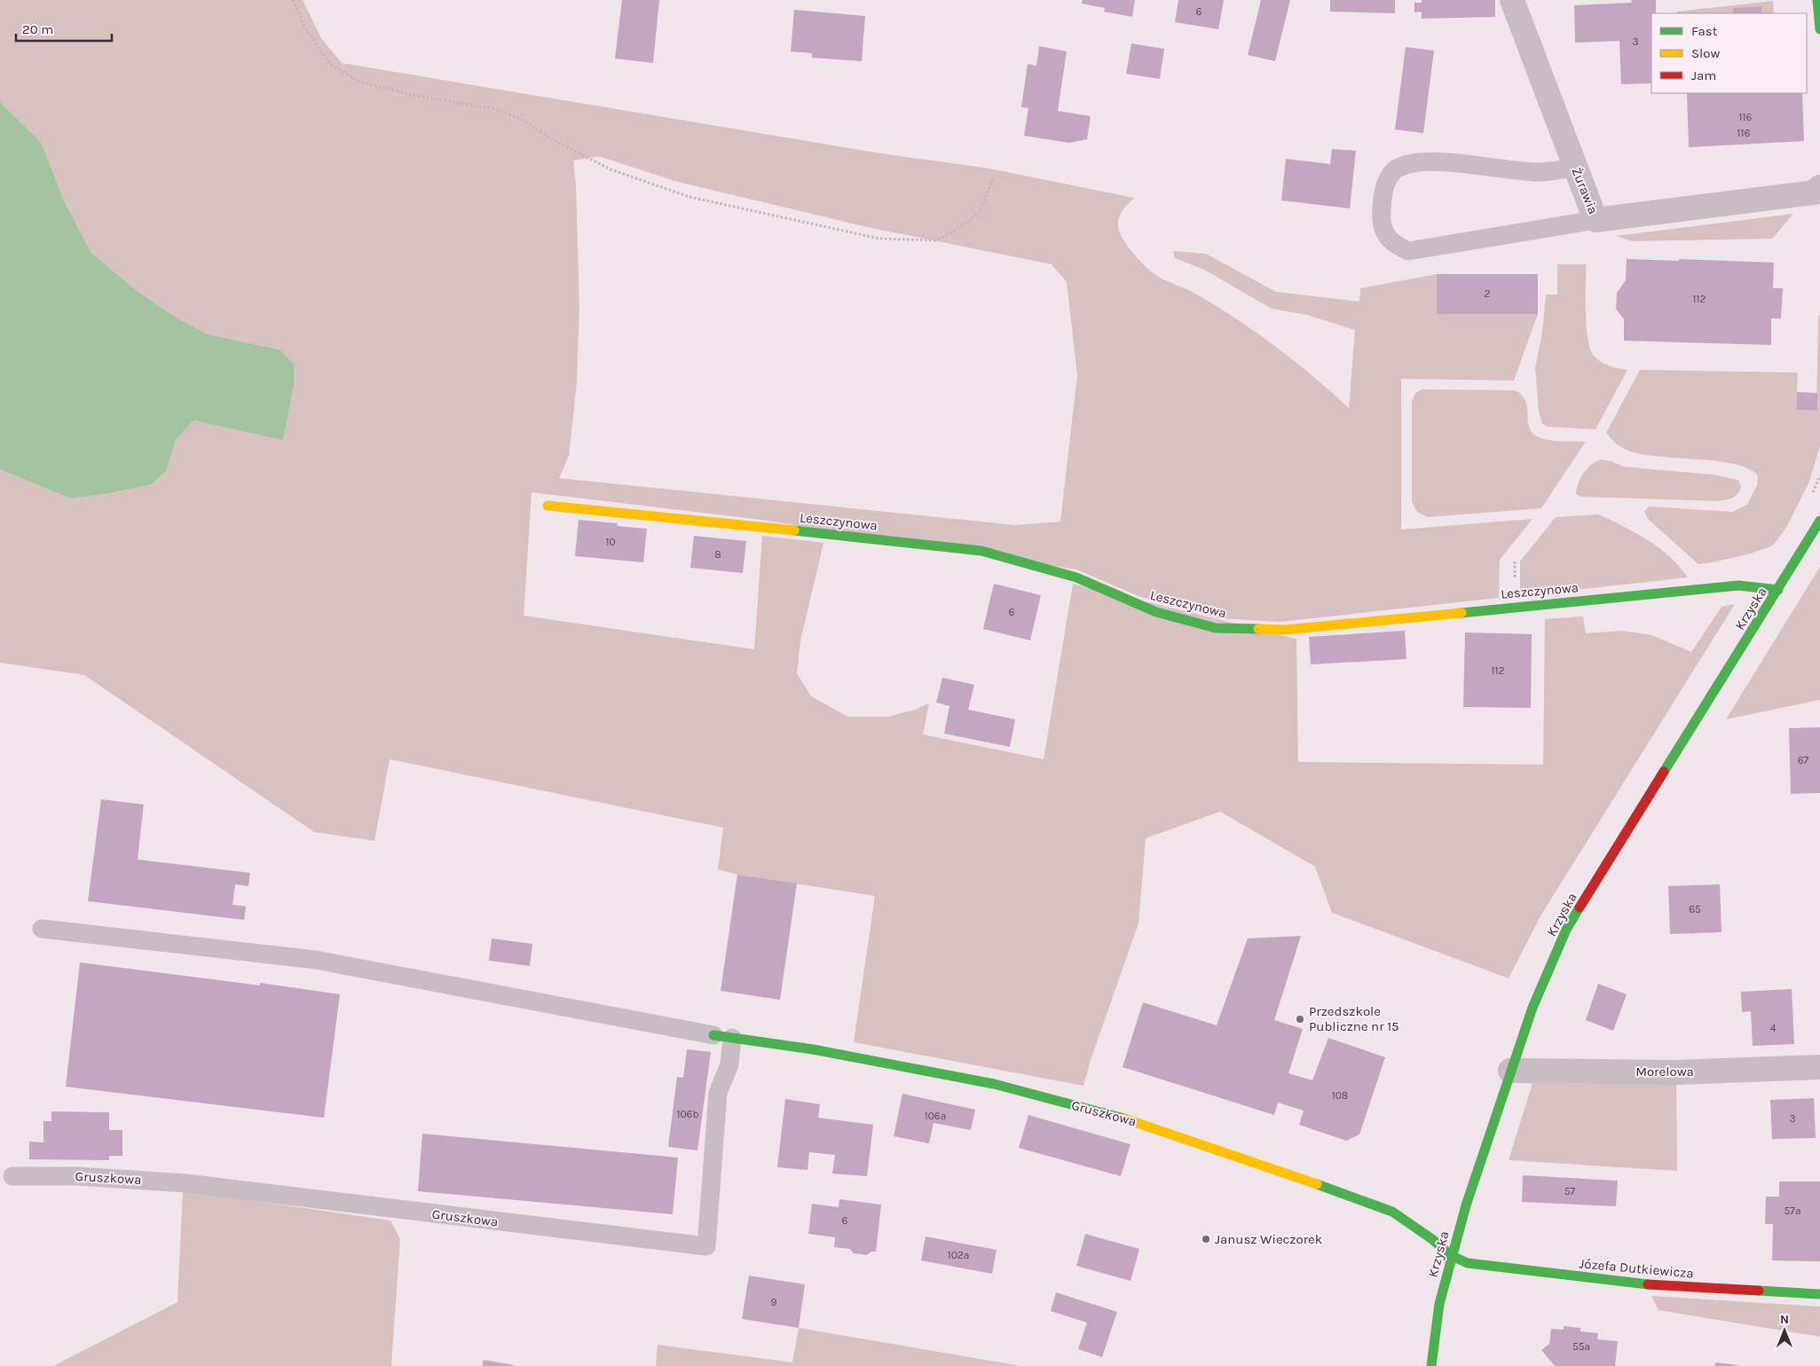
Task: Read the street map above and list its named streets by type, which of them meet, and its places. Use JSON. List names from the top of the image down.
{
  "streets": {
    "street": [
      "Żurawia",
      "Leszczynowa",
      "Krzyska",
      "Morelowa",
      "Gruszkowa",
      "Józefa Dutkiewicza"
    ]
  },
  "crossings": [
    ["Leszczynowa", "Krzyska"],
    ["Krzyska", "Morelowa"],
    ["Krzyska", "Gruszkowa"],
    ["Krzyska", "Józefa Dutkiewicza"],
    ["Gruszkowa", "Józefa Dutkiewicza"]
  ],
  "places": ["Przedszkole Publiczne nr 15", "Janusz Wieczorek"],
  "house_numbers": [
    "6",
    "3",
    "116",
    "116",
    "2",
    "112",
    "10",
    "8",
    "6",
    "112",
    "67",
    "65",
    "4",
    "108",
    "106b",
    "106a",
    "3",
    "57",
    "57a",
    "6",
    "102a",
    "9",
    "55a"
  ],
  "legend": ["Fast", "Slow", "Jam"],
  "scale_bar": "20 m",
  "north": "top"
}
